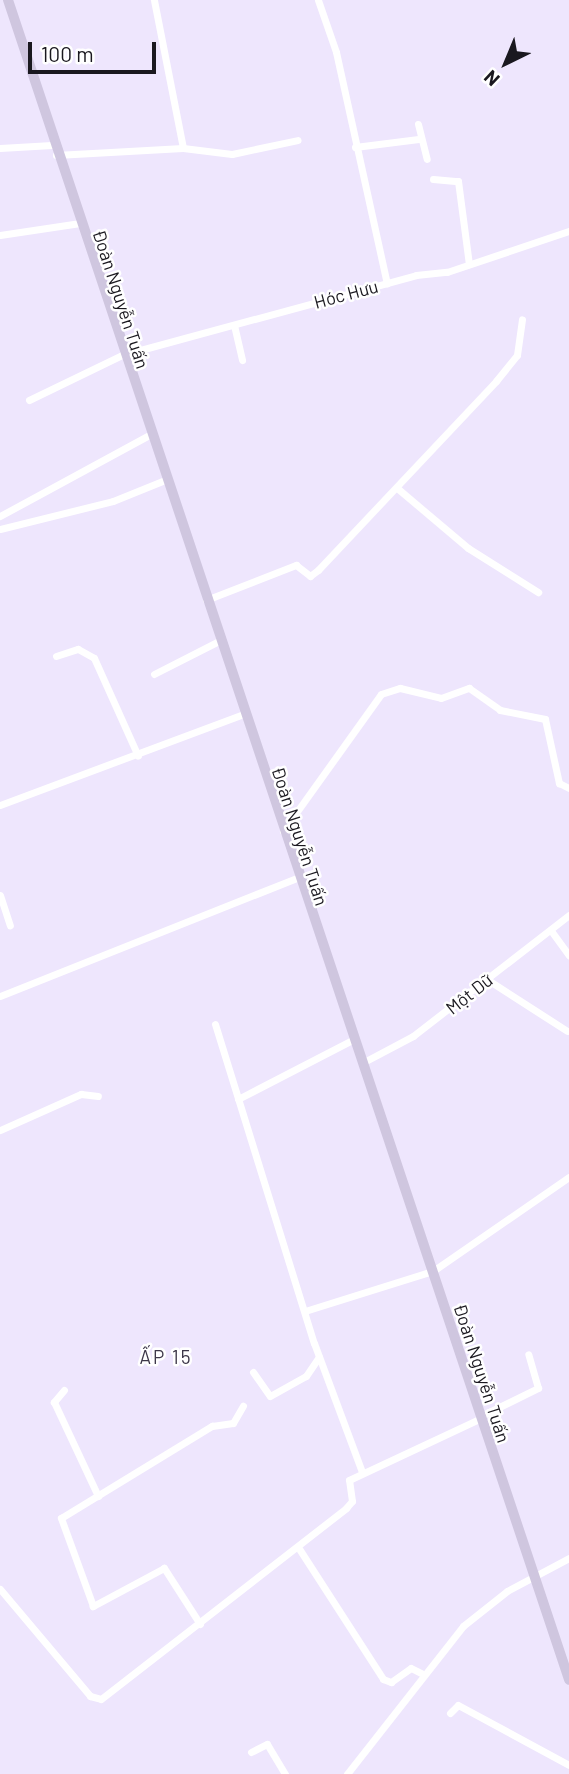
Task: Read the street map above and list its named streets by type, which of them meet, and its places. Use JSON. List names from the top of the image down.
{
  "streets": {
    "main road": ["Đoàn Nguyễn Tuấn"],
    "street": ["Hóc Hưu", "Một Dữ"]
  },
  "crossings": [
    ["Hóc Hưu", "Đoàn Nguyễn Tuấn"],
    ["Đoàn Nguyễn Tuấn", "Một Dữ"]
  ],
  "districts": ["ẤP 15"],
  "scale_bar": "100 m",
  "north": "bottom left"
}
